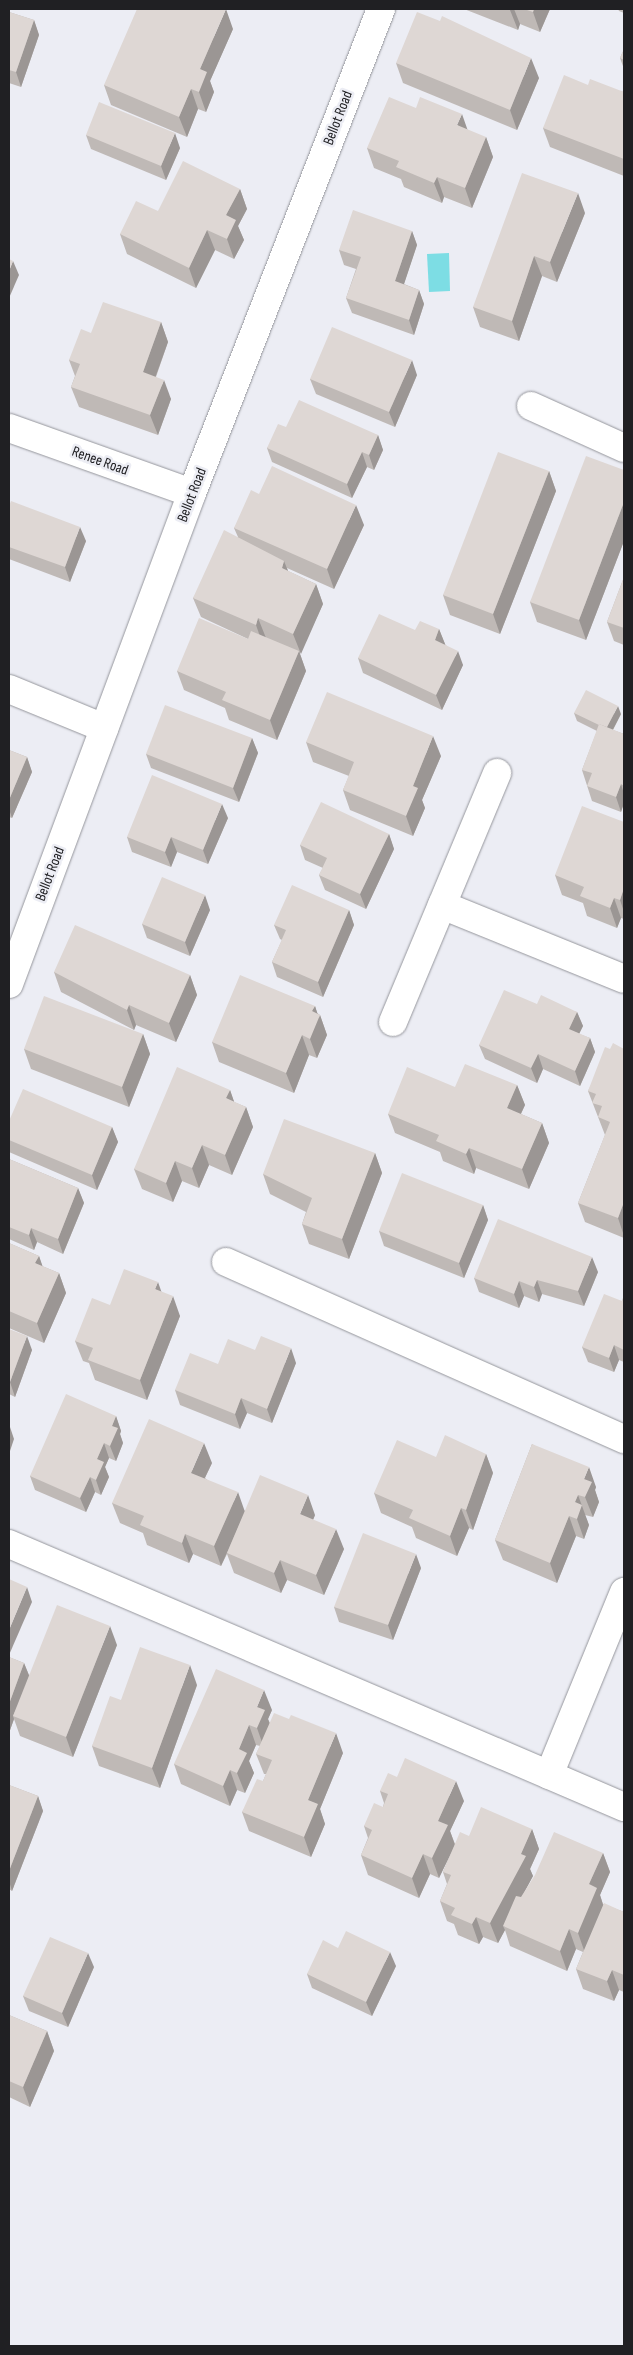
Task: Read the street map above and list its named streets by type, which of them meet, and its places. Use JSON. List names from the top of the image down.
{
  "streets": {
    "street": ["Bellot Road", "Renee Road"]
  },
  "crossings": [
    ["Bellot Road", "Renee Road"]
  ]
}
